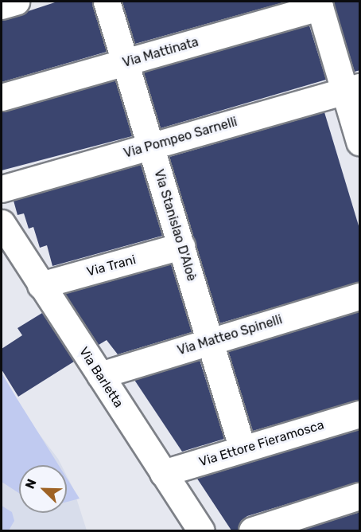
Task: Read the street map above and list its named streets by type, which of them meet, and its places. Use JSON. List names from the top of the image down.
{
  "streets": {
    "street": [
      "Via Mattinata",
      "Via Pompeo Sarnelli",
      "Via Stanislao D'Aloè",
      "Via Trani",
      "Via Matteo Spinelli",
      "Via Barletta",
      "Via Ettore Fieramosca"
    ]
  },
  "crossings": [
    ["Via Mattinata", "Via Stanislao D'Aloè"],
    ["Via Pompeo Sarnelli", "Via Stanislao D'Aloè"],
    ["Via Stanislao D'Aloè", "Via Trani"],
    ["Via Stanislao D'Aloè", "Via Matteo Spinelli"],
    ["Via Stanislao D'Aloè", "Via Ettore Fieramosca"],
    ["Via Trani", "Via Barletta"],
    ["Via Matteo Spinelli", "Via Barletta"],
    ["Via Barletta", "Via Ettore Fieramosca"]
  ],
  "north": "top left"
}
